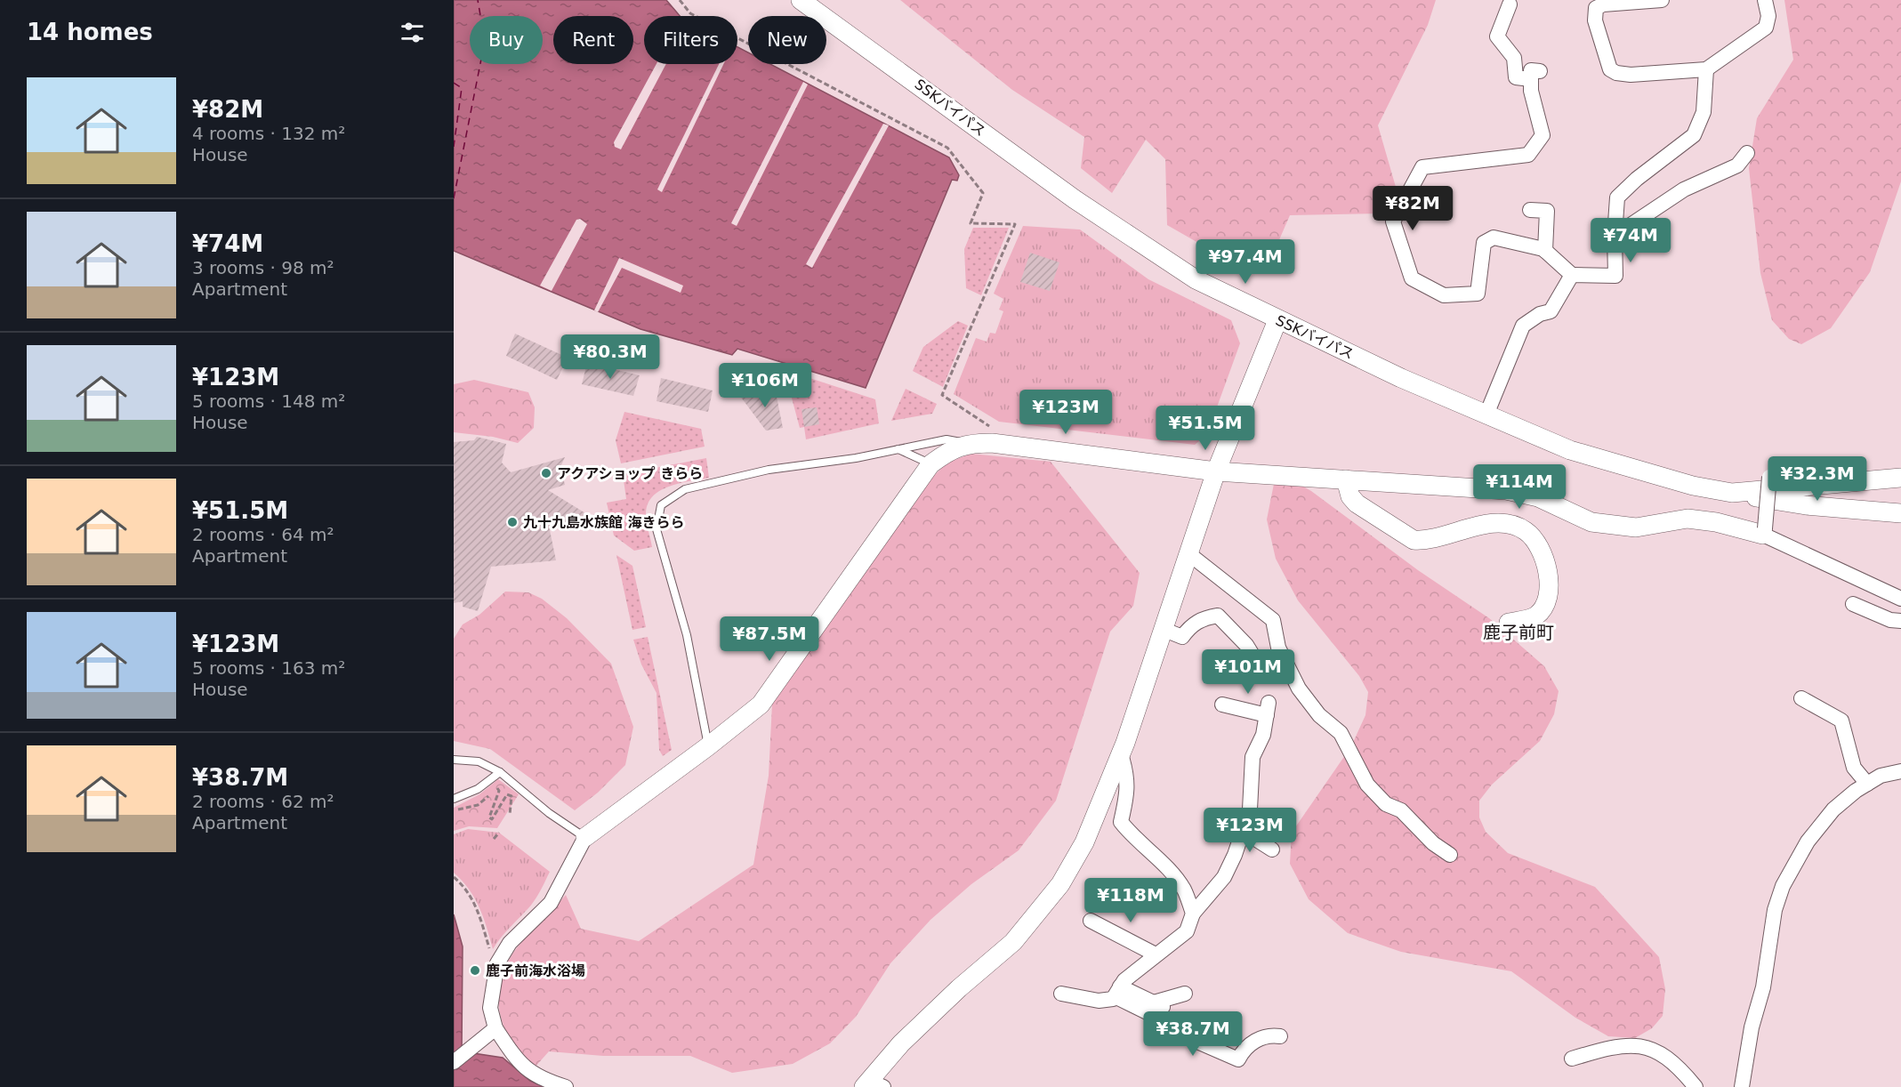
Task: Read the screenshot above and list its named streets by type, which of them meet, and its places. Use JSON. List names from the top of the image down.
{
  "streets": {
    "street": ["SSKバイパス"]
  },
  "districts": ["鹿子前町"],
  "places": ["アクアショップ きらら", "九十九島水族館 海きらら", "鹿子前海水浴場"],
  "page": {
    "heading": "14 homes",
    "chip": [
      "Buy",
      "Rent",
      "Filters",
      "New"
    ],
    "list": [
      {
        "name": "¥82M",
        "note": "4 rooms · 132 m² · House"
      },
      {
        "name": "¥74M",
        "note": "3 rooms · 98 m² · Apartment"
      },
      {
        "name": "¥123M",
        "note": "5 rooms · 148 m² · House"
      },
      {
        "name": "¥51.5M",
        "note": "2 rooms · 64 m² · Apartment"
      },
      {
        "name": "¥123M",
        "note": "5 rooms · 163 m² · House"
      },
      {
        "name": "¥38.7M",
        "note": "2 rooms · 62 m² · Apartment"
      }
    ],
    "price": [
      "¥82M",
      "¥74M",
      "¥97.4M",
      "¥80.3M",
      "¥106M",
      "¥123M",
      "¥51.5M",
      "¥32.3M",
      "¥114M",
      "¥87.5M",
      "¥101M",
      "¥123M",
      "¥118M",
      "¥38.7M"
    ]
  }
}
